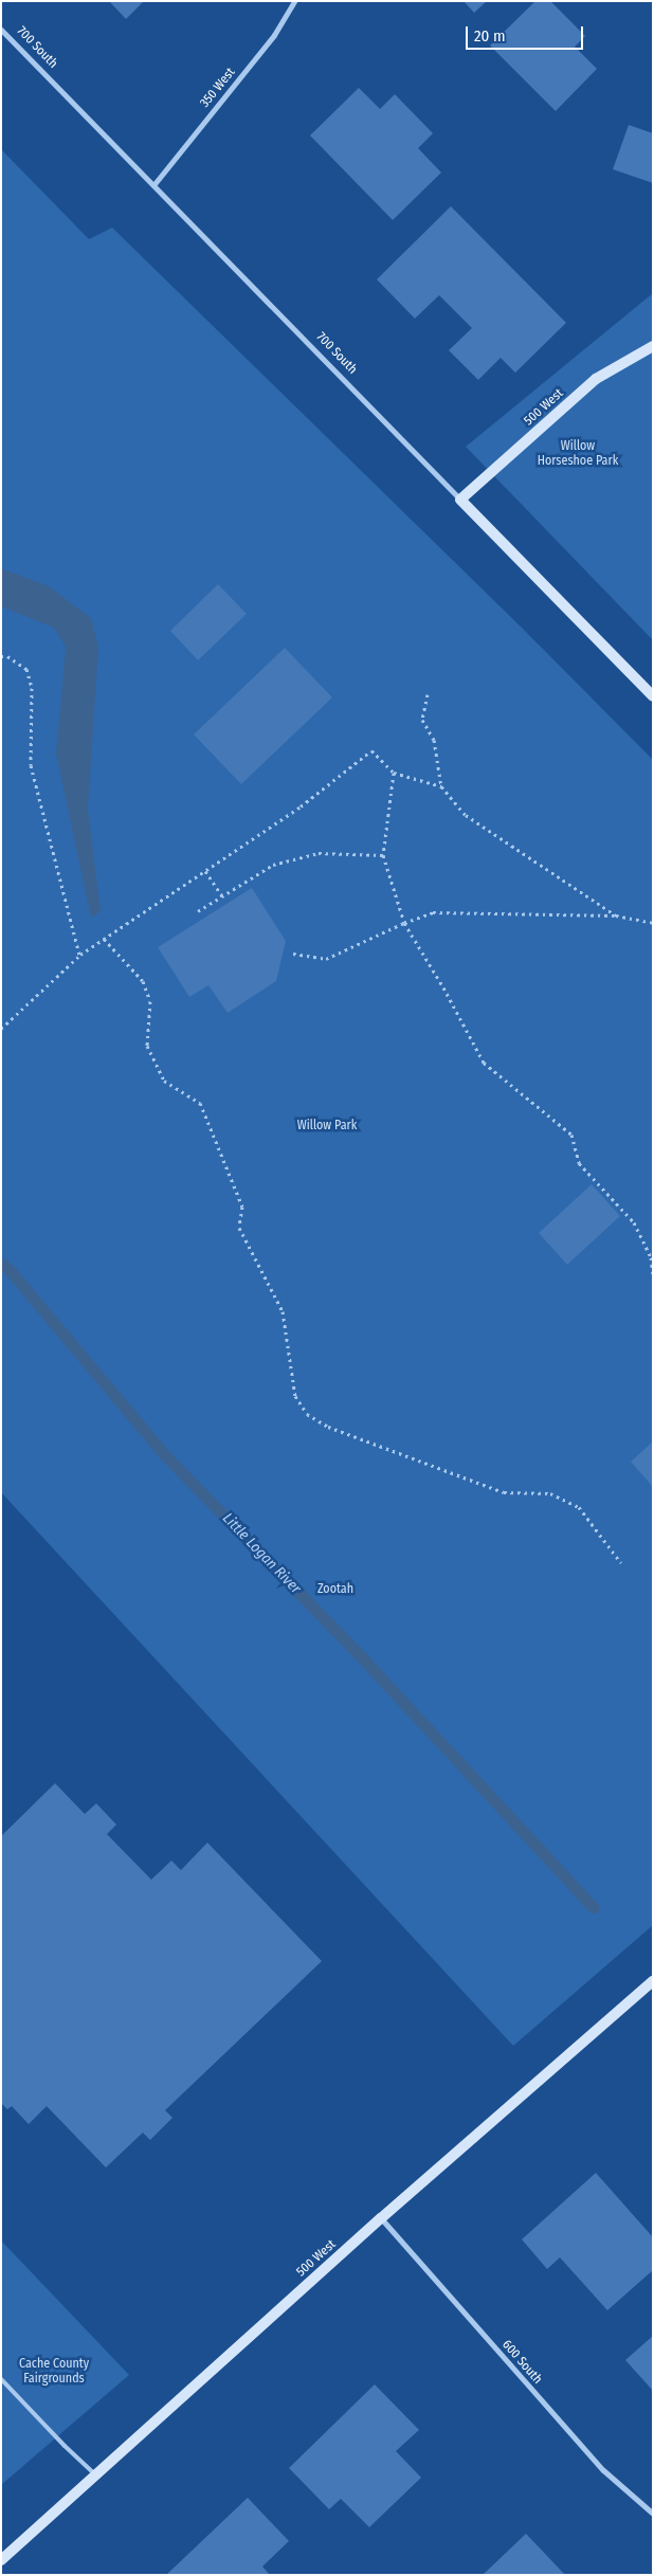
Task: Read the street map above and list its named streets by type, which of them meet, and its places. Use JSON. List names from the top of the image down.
{
  "streets": {
    "street": [
      "700 South",
      "350 West",
      "500 West",
      "600 South"
    ]
  },
  "crossings": [
    ["700 South", "350 West"],
    ["700 South", "500 West"],
    ["500 West", "600 South"]
  ],
  "water": ["Little Logan River"],
  "parks": [
    "Willow Horseshoe Park",
    "Willow Park",
    "Zootah",
    "Cache County Fairgrounds"
  ],
  "scale_bar": "20 m"
}
